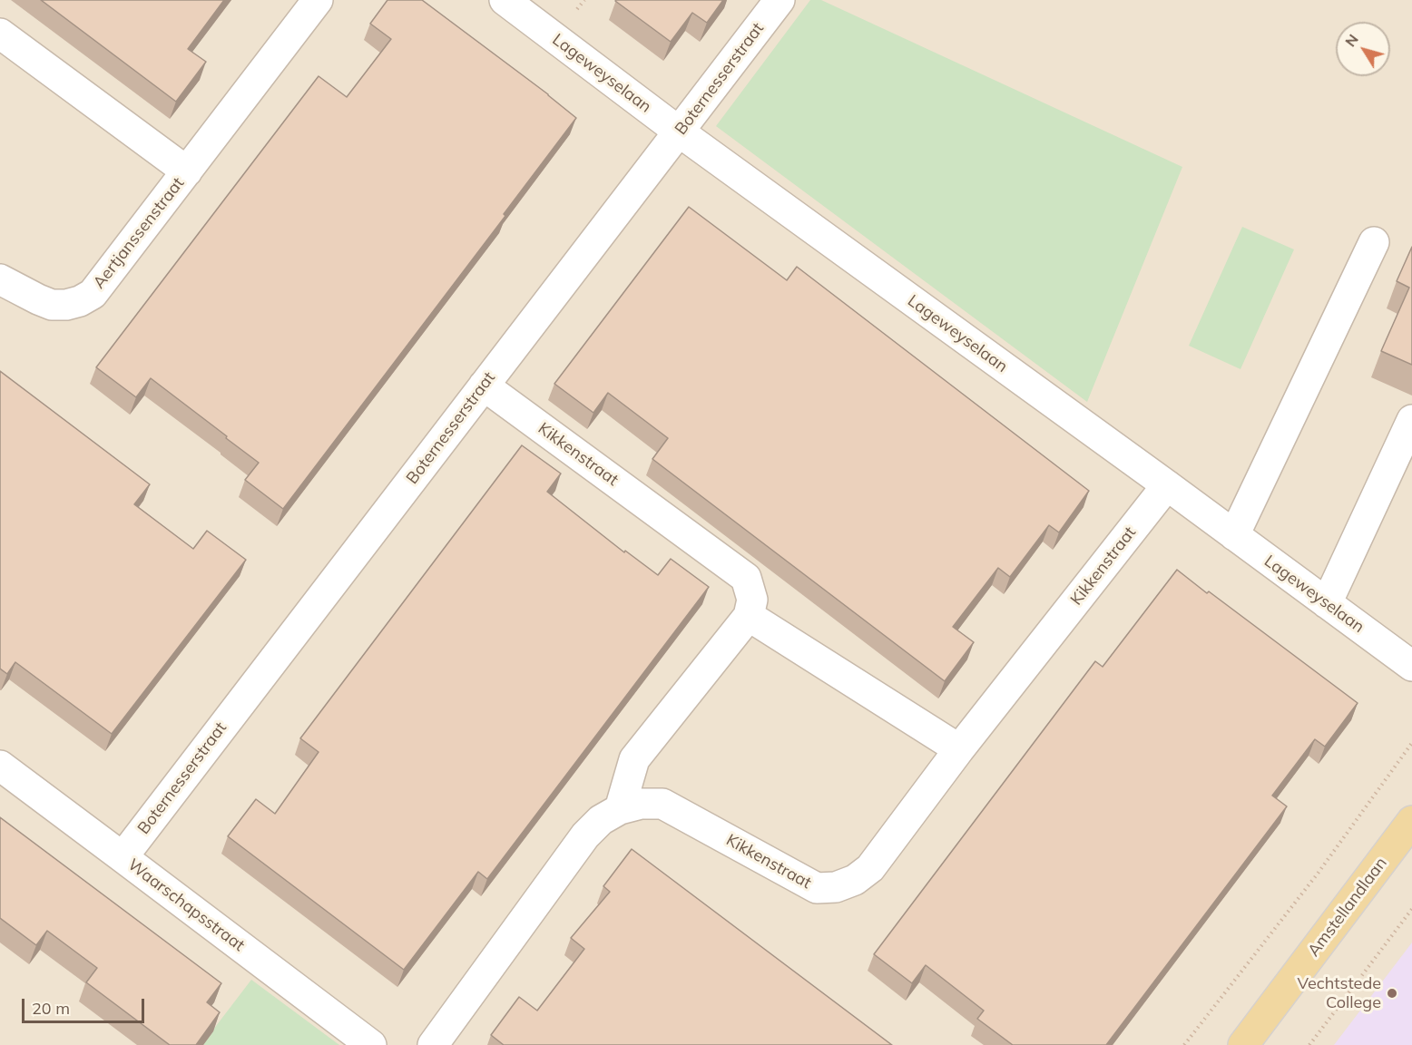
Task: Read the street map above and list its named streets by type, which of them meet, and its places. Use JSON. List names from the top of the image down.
{
  "streets": {
    "main road": ["Amstellandlaan"],
    "street": [
      "Lageweyselaan",
      "Boternesserstraat",
      "Aertjanssenstraat",
      "Kikkenstraat",
      "Waarschapsstraat"
    ]
  },
  "crossings": [
    ["Lageweyselaan", "Boternesserstraat"],
    ["Lageweyselaan", "Kikkenstraat"],
    ["Boternesserstraat", "Kikkenstraat"],
    ["Boternesserstraat", "Waarschapsstraat"]
  ],
  "places": ["Vechtstede College"],
  "scale_bar": "20 m",
  "north": "top left"
}
